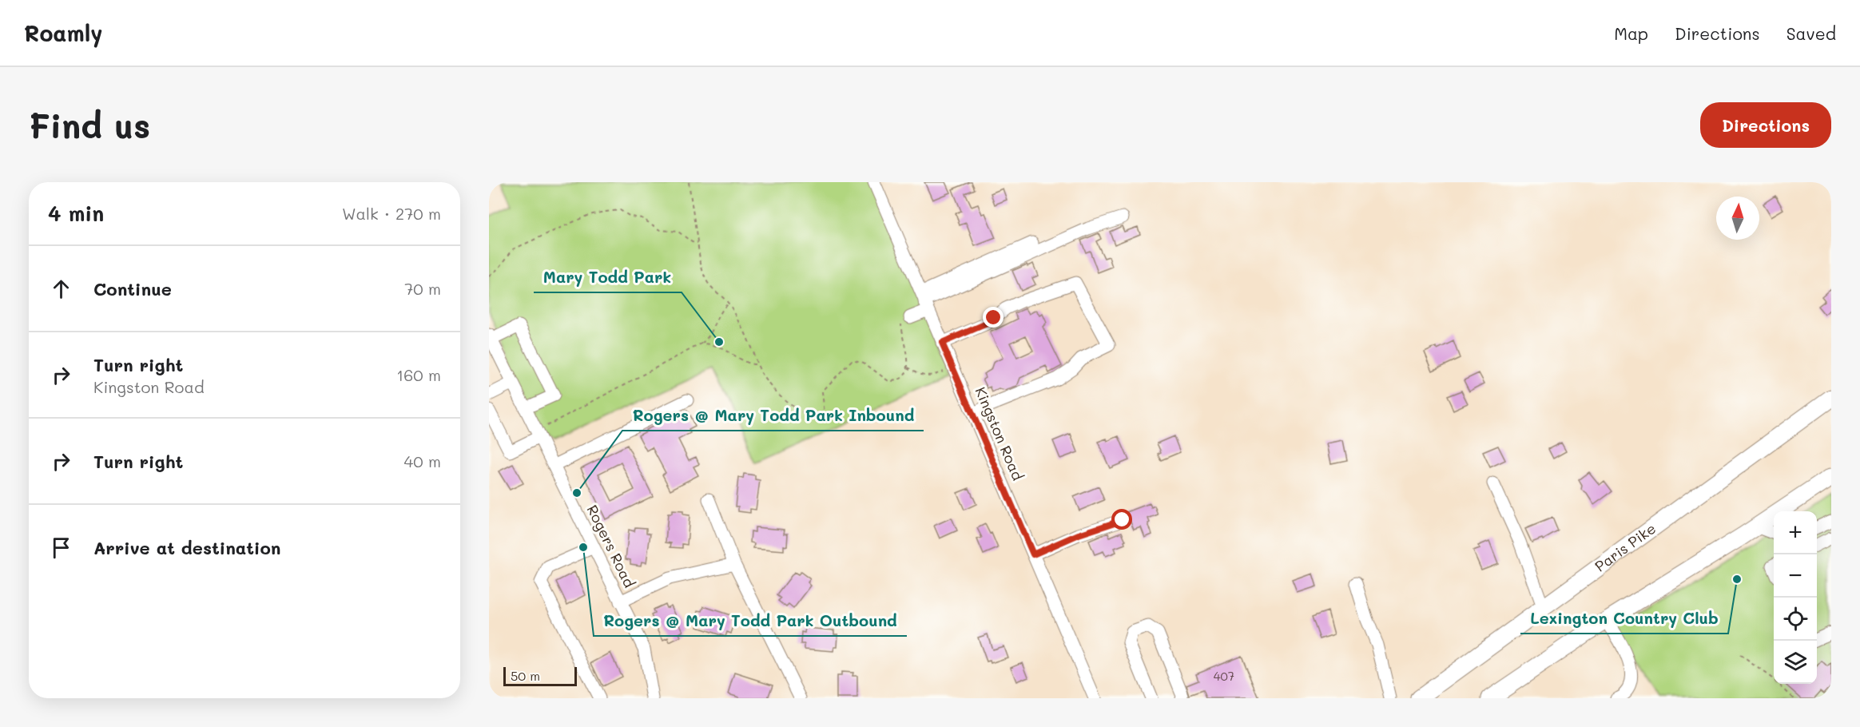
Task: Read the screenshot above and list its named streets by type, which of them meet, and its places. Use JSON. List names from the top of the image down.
{
  "streets": {
    "highway": ["Paris Pike"],
    "street": ["Kingston Road", "Rogers Road"]
  },
  "places": [
    "Mary Todd Park",
    "Rogers @ Mary Todd Park Inbound",
    "Rogers @ Mary Todd Park Outbound",
    "Lexington Country Club"
  ],
  "house_numbers": ["407"],
  "scale_bar": "50 m",
  "north": "top",
  "page": {
    "header": "Roamly",
    "nav": ["Map", "Directions", "Saved"],
    "buttons": "Directions",
    "title": "Find us",
    "heading": ["4 min", "Walk · 270 m"],
    "list": [
      ["Continue", "70 m"],
      ["Turn right", "Kingston Road", "160 m"],
      ["Turn right", "40 m"],
      "Arrive at destination"
    ],
    "map_buttons": ["+", "−"],
    "scale": "50 m"
  }
}
